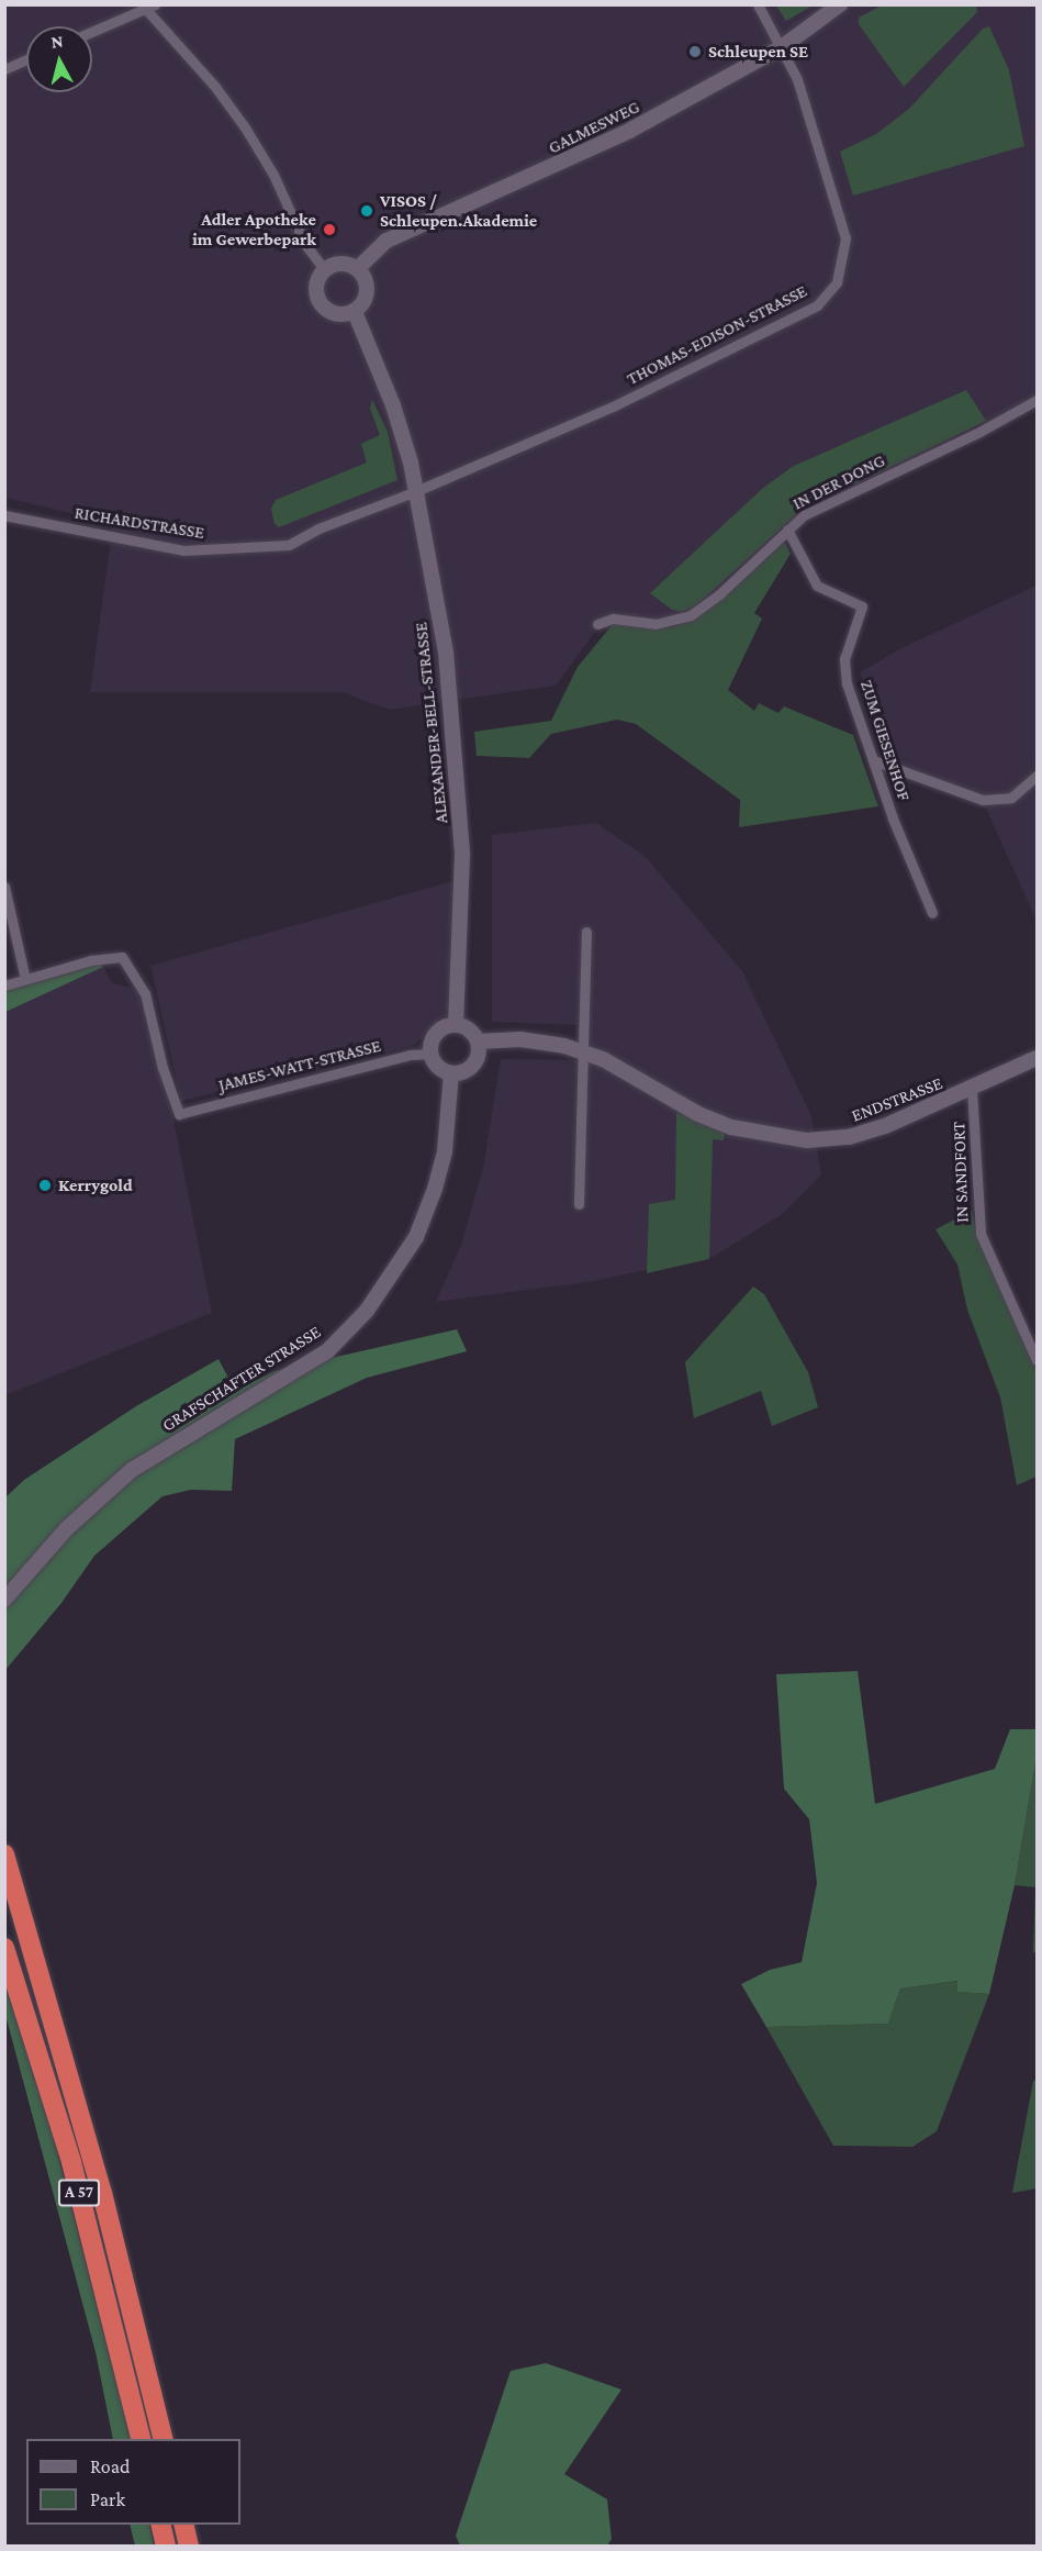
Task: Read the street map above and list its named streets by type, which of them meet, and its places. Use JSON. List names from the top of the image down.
{
  "streets": {
    "highway": ["A 57"],
    "street": [
      "GALMESWEG",
      "THOMAS-EDISON-STRASSE",
      "IN DER DONG",
      "RICHARDSTRASSE",
      "ALEXANDER-BELL-STRASSE",
      "ZUM GIESENHOF",
      "JAMES-WATT-STRASSE",
      "ENDSTRASSE",
      "IN SANDFORT",
      "GRAFSCHAFTER STRASSE"
    ]
  },
  "crossings": [
    ["GALMESWEG", "THOMAS-EDISON-STRASSE"],
    ["GALMESWEG", "ALEXANDER-BELL-STRASSE"],
    ["THOMAS-EDISON-STRASSE", "RICHARDSTRASSE"],
    ["THOMAS-EDISON-STRASSE", "ALEXANDER-BELL-STRASSE"],
    ["IN DER DONG", "ZUM GIESENHOF"],
    ["RICHARDSTRASSE", "ALEXANDER-BELL-STRASSE"],
    ["ALEXANDER-BELL-STRASSE", "JAMES-WATT-STRASSE"],
    ["ALEXANDER-BELL-STRASSE", "ENDSTRASSE"],
    ["ALEXANDER-BELL-STRASSE", "GRAFSCHAFTER STRASSE"],
    ["JAMES-WATT-STRASSE", "ENDSTRASSE"],
    ["JAMES-WATT-STRASSE", "GRAFSCHAFTER STRASSE"],
    ["ENDSTRASSE", "IN SANDFORT"],
    ["ENDSTRASSE", "GRAFSCHAFTER STRASSE"]
  ],
  "places": [
    "Schleupen SE",
    "VISOS / Schleupen.Akademie",
    "Adler Apotheke im Gewerbepark",
    "Kerrygold"
  ],
  "legend": ["Road", "Park"],
  "north": "top"
}
